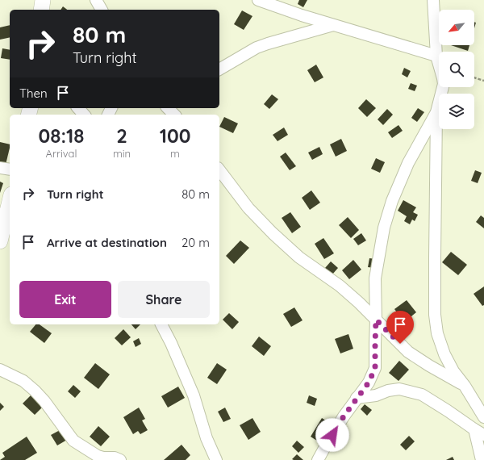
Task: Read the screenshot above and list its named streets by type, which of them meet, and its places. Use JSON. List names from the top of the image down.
{
  "north": "bottom left",
  "page": {
    "turn": ["80 m", "Turn right"],
    "then": "Then",
    "eta": [
      "08:18",
      "Arrival",
      "2",
      "min",
      "100",
      "m"
    ],
    "list": [
      {
        "name": "Turn right",
        "value": "80 m"
      },
      {
        "name": "Arrive at destination",
        "value": "20 m"
      }
    ],
    "buttons": ["Exit", "Share"]
  }
}
